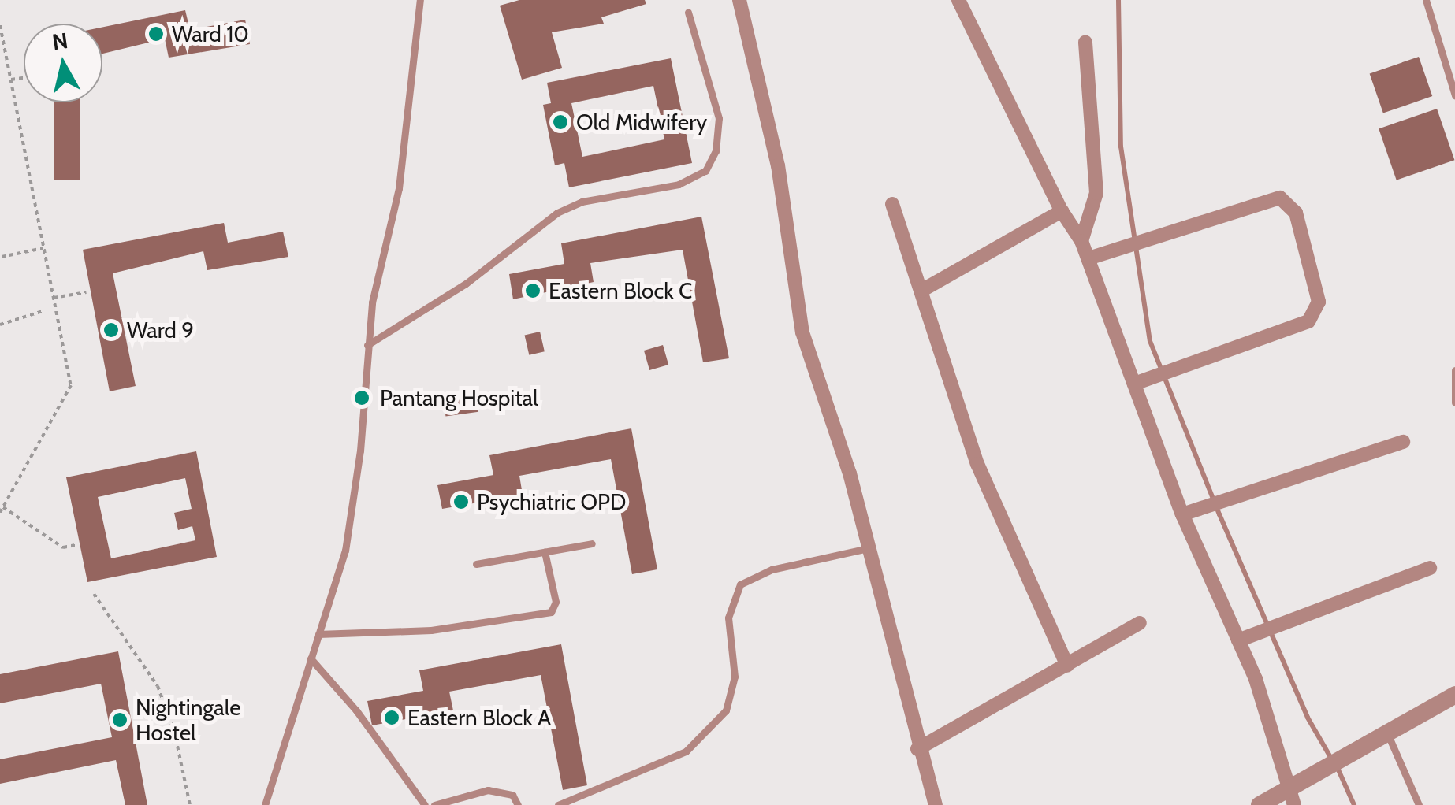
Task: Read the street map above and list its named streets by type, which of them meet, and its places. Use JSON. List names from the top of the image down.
{
  "places": [
    "Ward 10",
    "Old Midwifery",
    "Eastern Block C",
    "Ward 9",
    "Pantang Hospital",
    "Psychiatric OPD",
    "Eastern Block A",
    "Nightingale Hostel"
  ],
  "north": "top"
}
